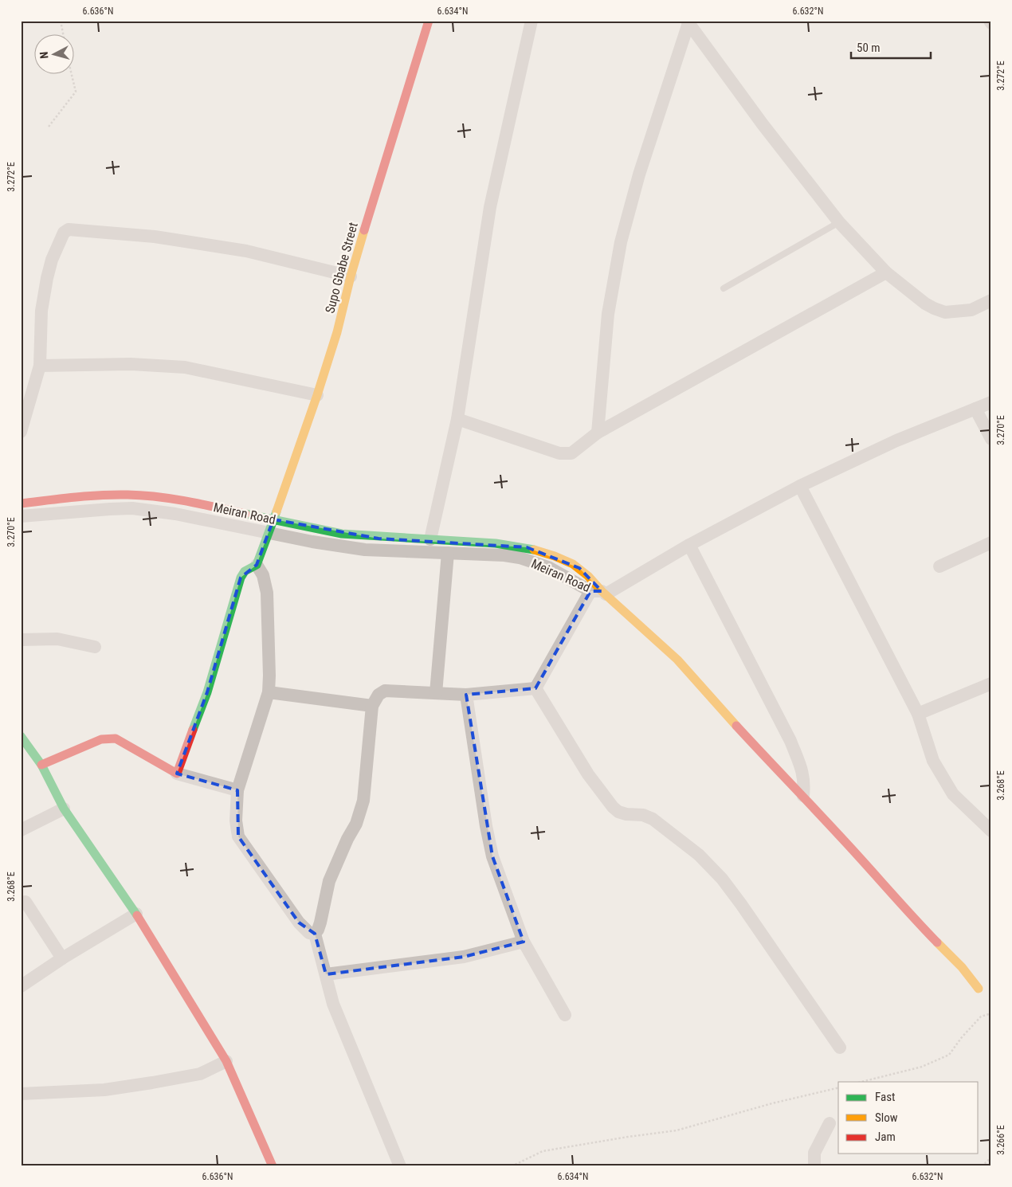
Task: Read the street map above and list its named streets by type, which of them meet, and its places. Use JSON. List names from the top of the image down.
{
  "streets": {
    "street": ["Supo Gbabe Street", "Meiran Road"]
  },
  "crossings": [
    ["Supo Gbabe Street", "Meiran Road"]
  ],
  "legend": ["Fast", "Slow", "Jam"],
  "scale_bar": "50 m",
  "north": "left",
  "coordinates": [
    "6.636°N",
    "6.634°N",
    "6.632°N",
    "3.272°E",
    "3.270°E",
    "3.268°E",
    "3.266°E"
  ]
}
